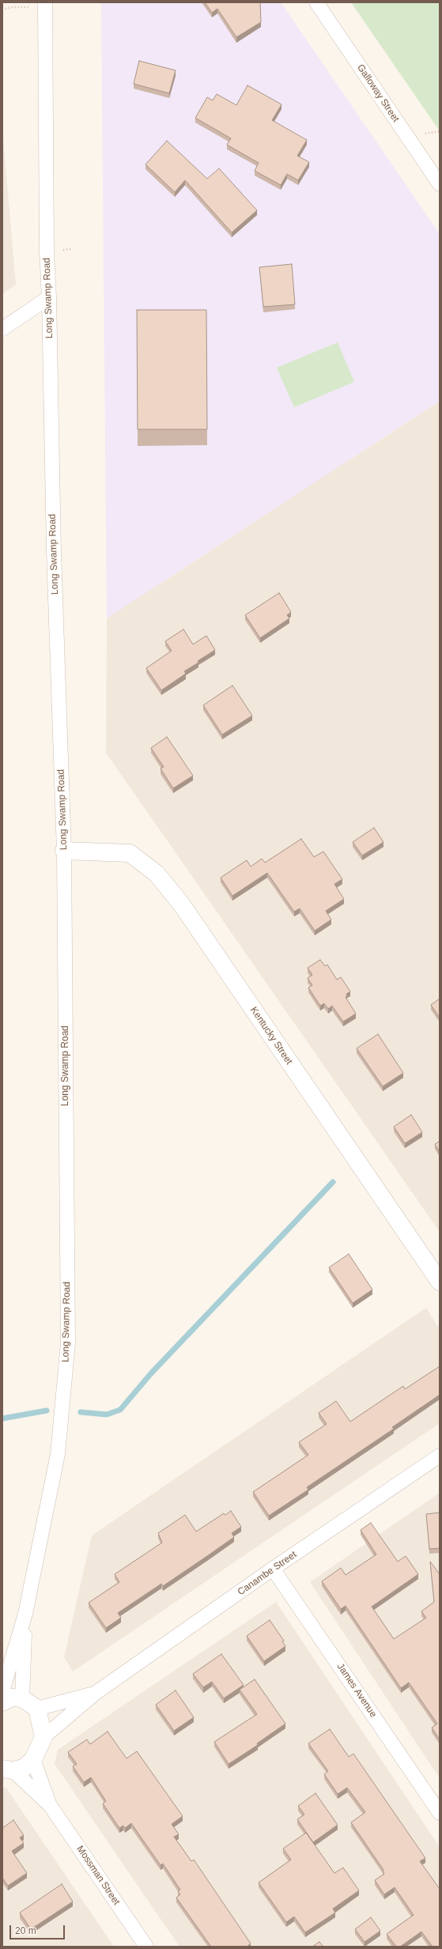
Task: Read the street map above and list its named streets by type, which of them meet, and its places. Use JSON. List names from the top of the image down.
{
  "streets": {
    "street": [
      "Galloway Street",
      "Long Swamp Road",
      "Kentucky Street",
      "Canambe Street",
      "James Avenue",
      "Mossman Street"
    ]
  },
  "crossings": [
    ["Long Swamp Road", "Kentucky Street"],
    ["Canambe Street", "James Avenue"]
  ],
  "scale_bar": "20 m"
}
